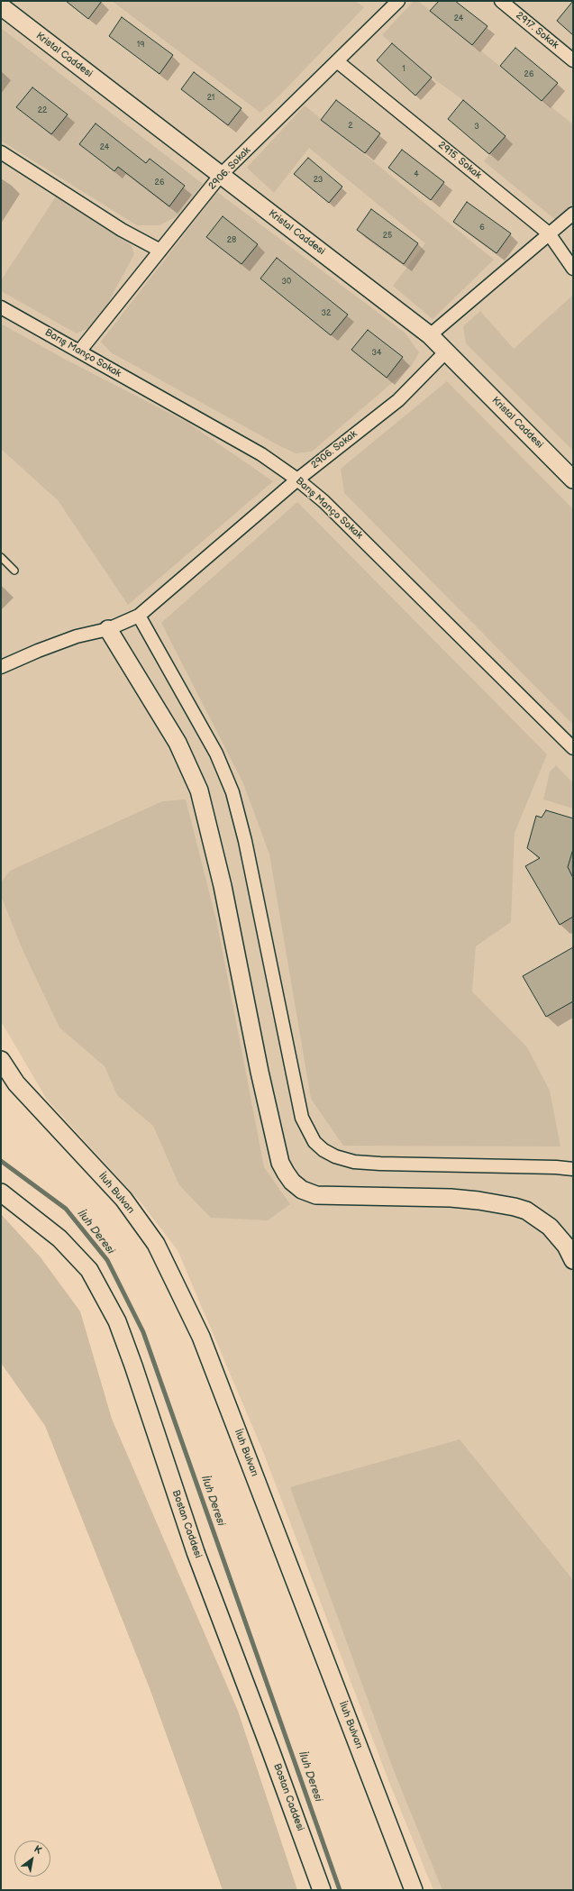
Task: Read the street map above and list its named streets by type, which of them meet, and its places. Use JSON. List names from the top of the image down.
{
  "streets": {
    "street": [
      "2917. Sokak",
      "Kristal Caddesi",
      "2915. Sokak",
      "2906. Sokak",
      "Barış Manço Sokak",
      "İluh Bulvarı",
      "Bostan Caddesi"
    ]
  },
  "crossings": [
    ["Kristal Caddesi", "2906. Sokak"],
    ["2915. Sokak", "2906. Sokak"],
    ["2906. Sokak", "Barış Manço Sokak"]
  ],
  "water": ["İluh Deresi"],
  "house_numbers": [
    "24",
    "19",
    "1",
    "26",
    "21",
    "22",
    "2",
    "3",
    "24",
    "4",
    "23",
    "26",
    "6",
    "25",
    "28",
    "30",
    "32",
    "34"
  ],
  "north": "top right"
}
